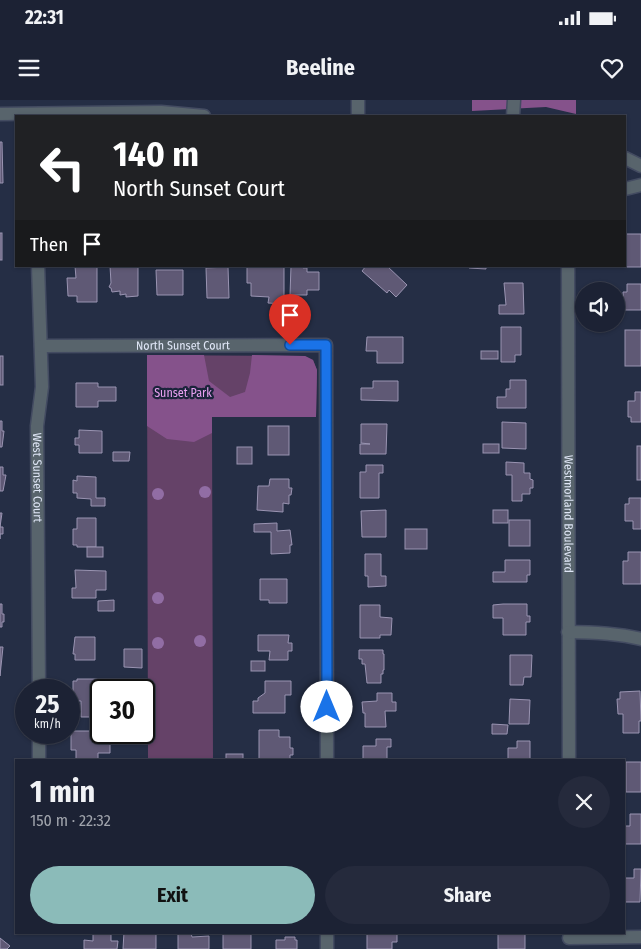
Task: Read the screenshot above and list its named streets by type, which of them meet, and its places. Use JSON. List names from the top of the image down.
{
  "streets": {
    "street": ["North Sunset Court", "West Sunset Court", "Westmorland Boulevard"]
  },
  "crossings": [
    ["North Sunset Court", "West Sunset Court"]
  ],
  "parks": ["Sunset Park"],
  "page": {
    "status": "22:31",
    "header": "Beeline",
    "turn": ["140 m", "North Sunset Court"],
    "then": "Then",
    "speed": "25 km/h",
    "limit": "30",
    "heading": ["1 min", "150 m · 22:32"],
    "buttons": ["Exit", "Share"]
  }
}
